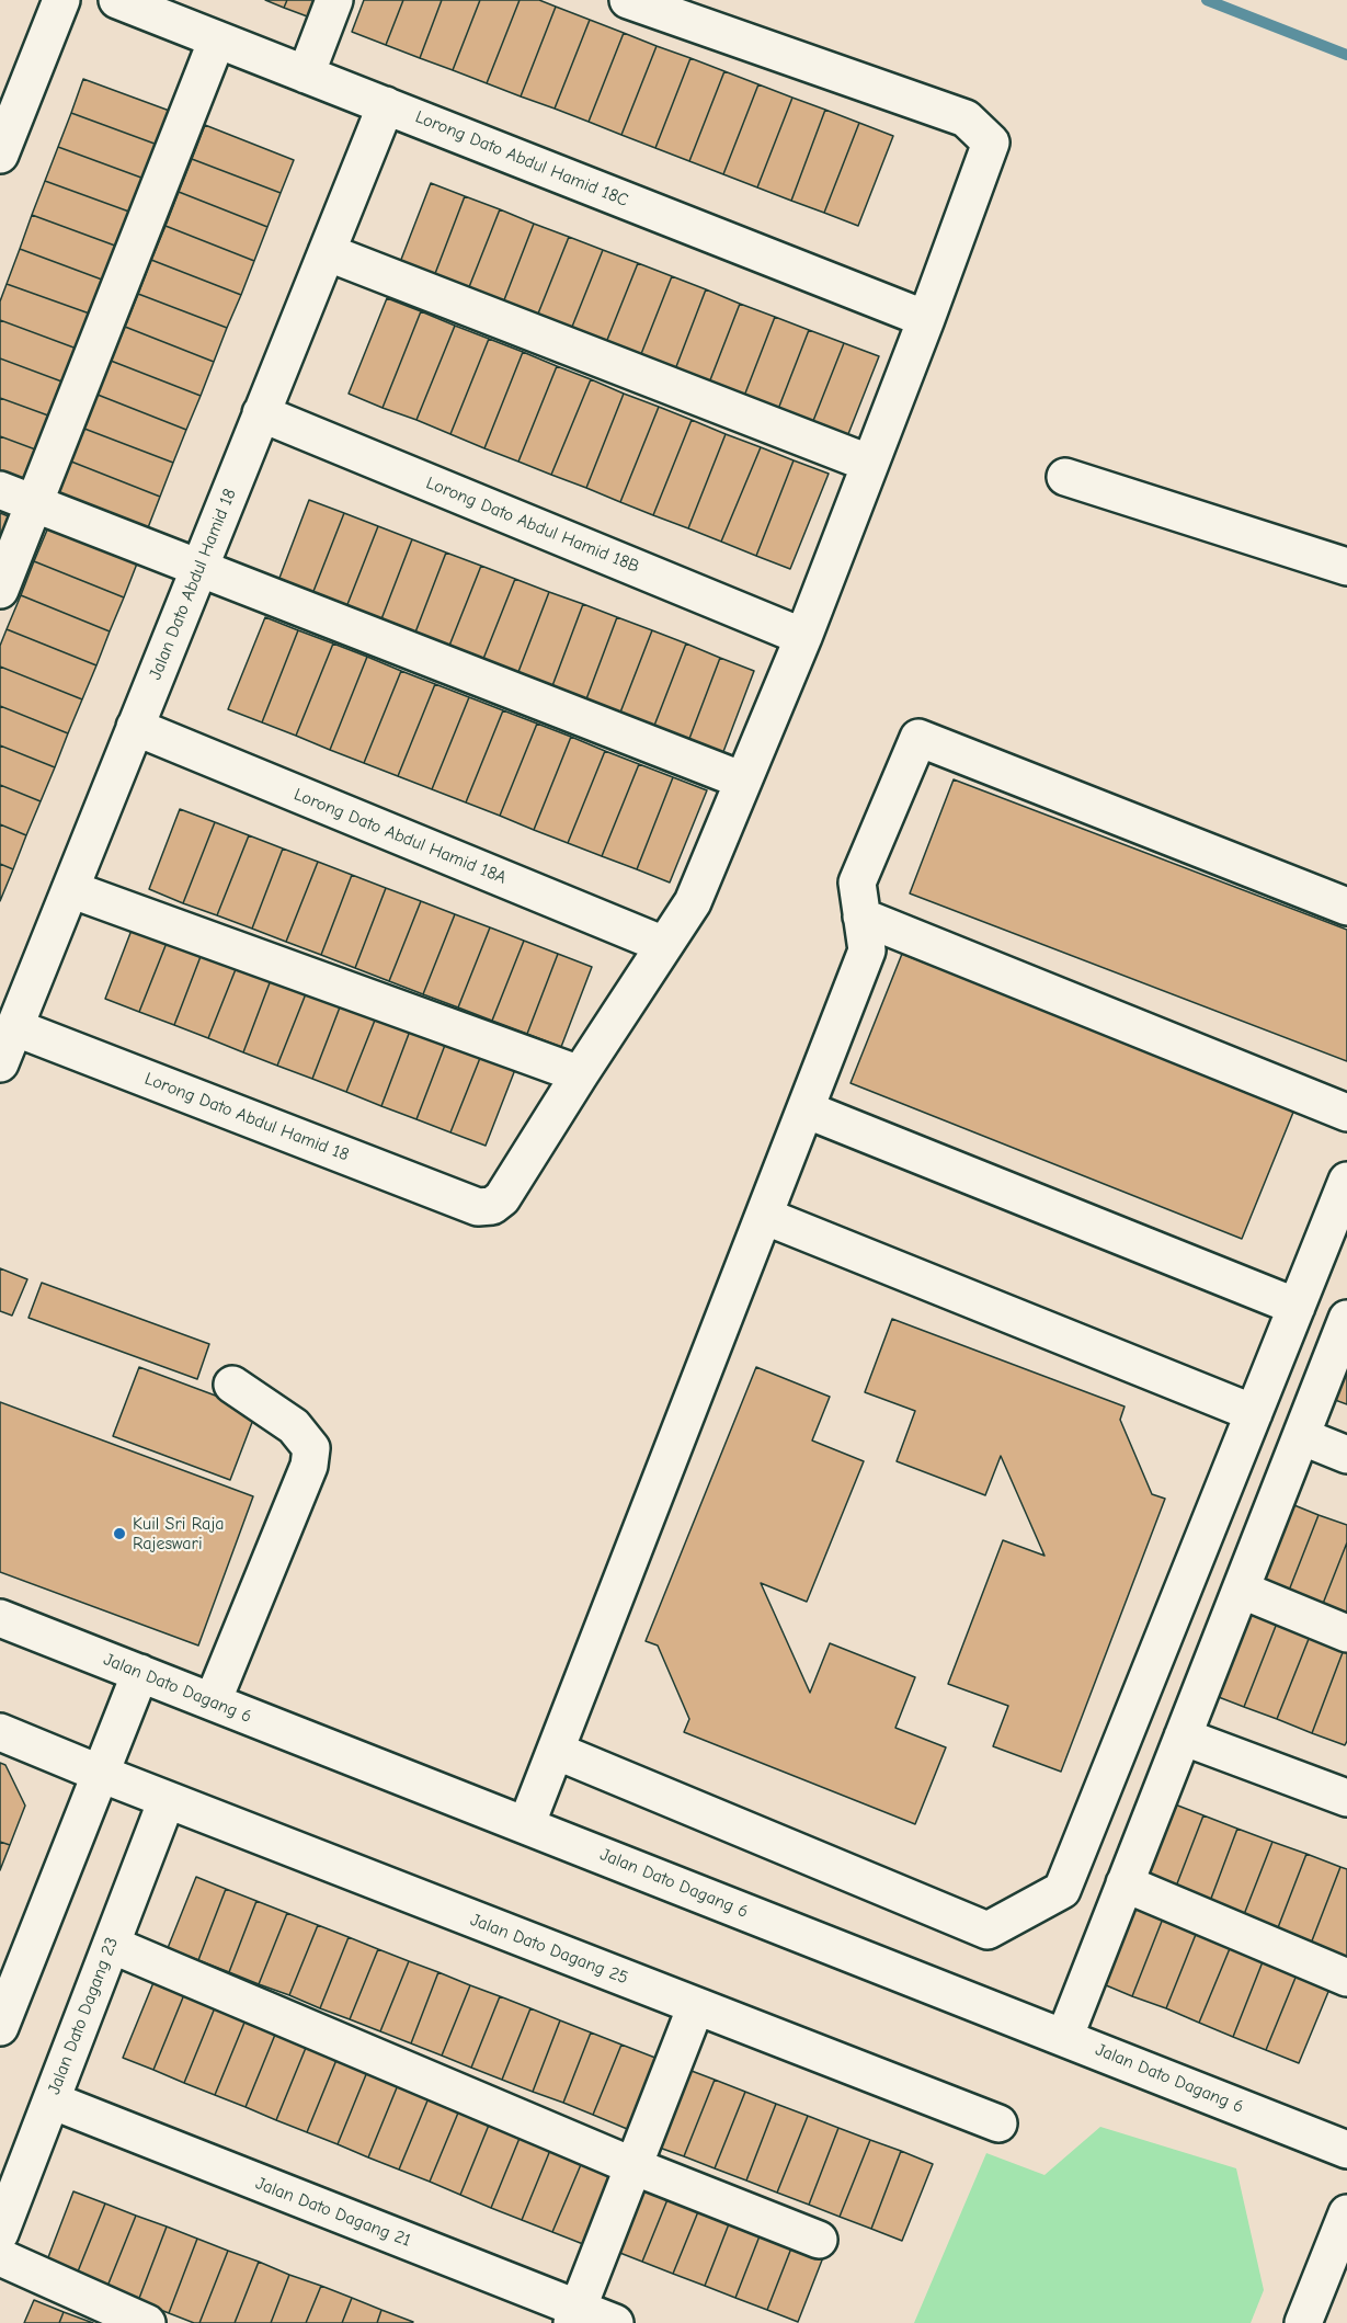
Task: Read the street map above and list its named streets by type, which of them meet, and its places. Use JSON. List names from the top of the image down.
{
  "streets": {
    "street": [
      "Lorong Dato Abdul Hamid 18C",
      "Lorong Dato Abdul Hamid 18B",
      "Jalan Dato Abdul Hamid 18",
      "Lorong Dato Abdul Hamid 18A",
      "Lorong Dato Abdul Hamid 18",
      "Jalan Dato Dagang 6",
      "Jalan Dato Dagang 25",
      "Jalan Dato Dagang 23",
      "Jalan Dato Dagang 21"
    ]
  },
  "crossings": [
    ["Lorong Dato Abdul Hamid 18C", "Jalan Dato Abdul Hamid 18"],
    ["Lorong Dato Abdul Hamid 18B", "Jalan Dato Abdul Hamid 18"],
    ["Jalan Dato Abdul Hamid 18", "Lorong Dato Abdul Hamid 18A"],
    ["Jalan Dato Abdul Hamid 18", "Lorong Dato Abdul Hamid 18"],
    ["Jalan Dato Dagang 25", "Jalan Dato Dagang 23"],
    ["Jalan Dato Dagang 23", "Jalan Dato Dagang 21"]
  ],
  "places": ["Kuil Sri Raja Rajeswari"]
}
